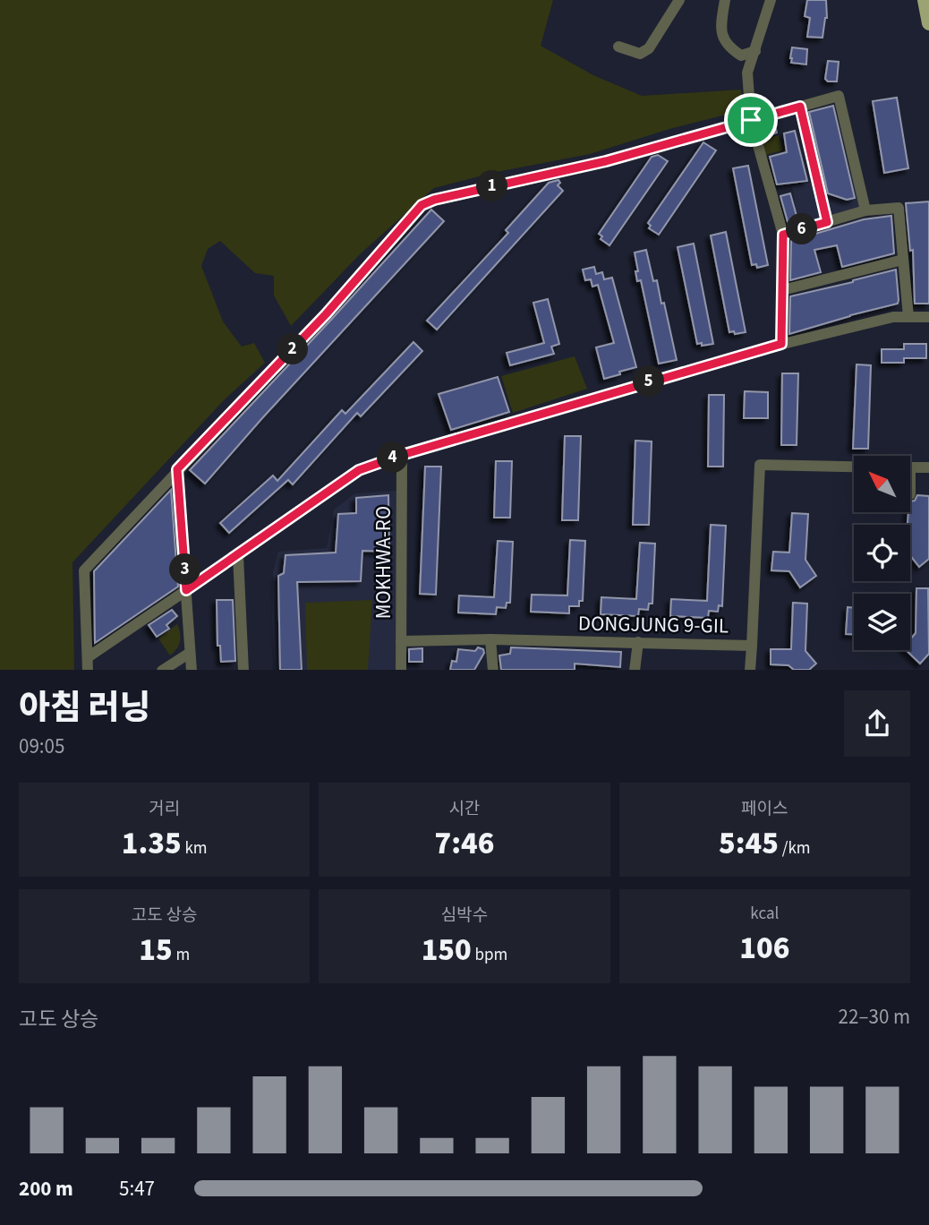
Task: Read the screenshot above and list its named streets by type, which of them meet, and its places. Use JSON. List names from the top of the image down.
{
  "streets": {
    "street": ["MOKHWA-RO", "DONGJUNG 9-GIL"]
  },
  "crossings": [
    ["MOKHWA-RO", "DONGJUNG 9-GIL"]
  ],
  "north": "top left",
  "page": {
    "pins": [
      "1",
      "6",
      "2",
      "5",
      "4",
      "3"
    ],
    "heading": ["아침 러닝", "09:05"],
    "stats": [
      ["거리", "1.35 km"],
      ["시간", "7:46"],
      ["페이스", "5:45 /km"],
      ["고도 상승", "15 m"],
      ["심박수", "150 bpm"],
      ["kcal", "106"]
    ],
    "chart": ["고도 상승", "22–30 m"],
    "list": [
      {
        "name": "200 m",
        "note": "5:47"
      }
    ]
  }
}
